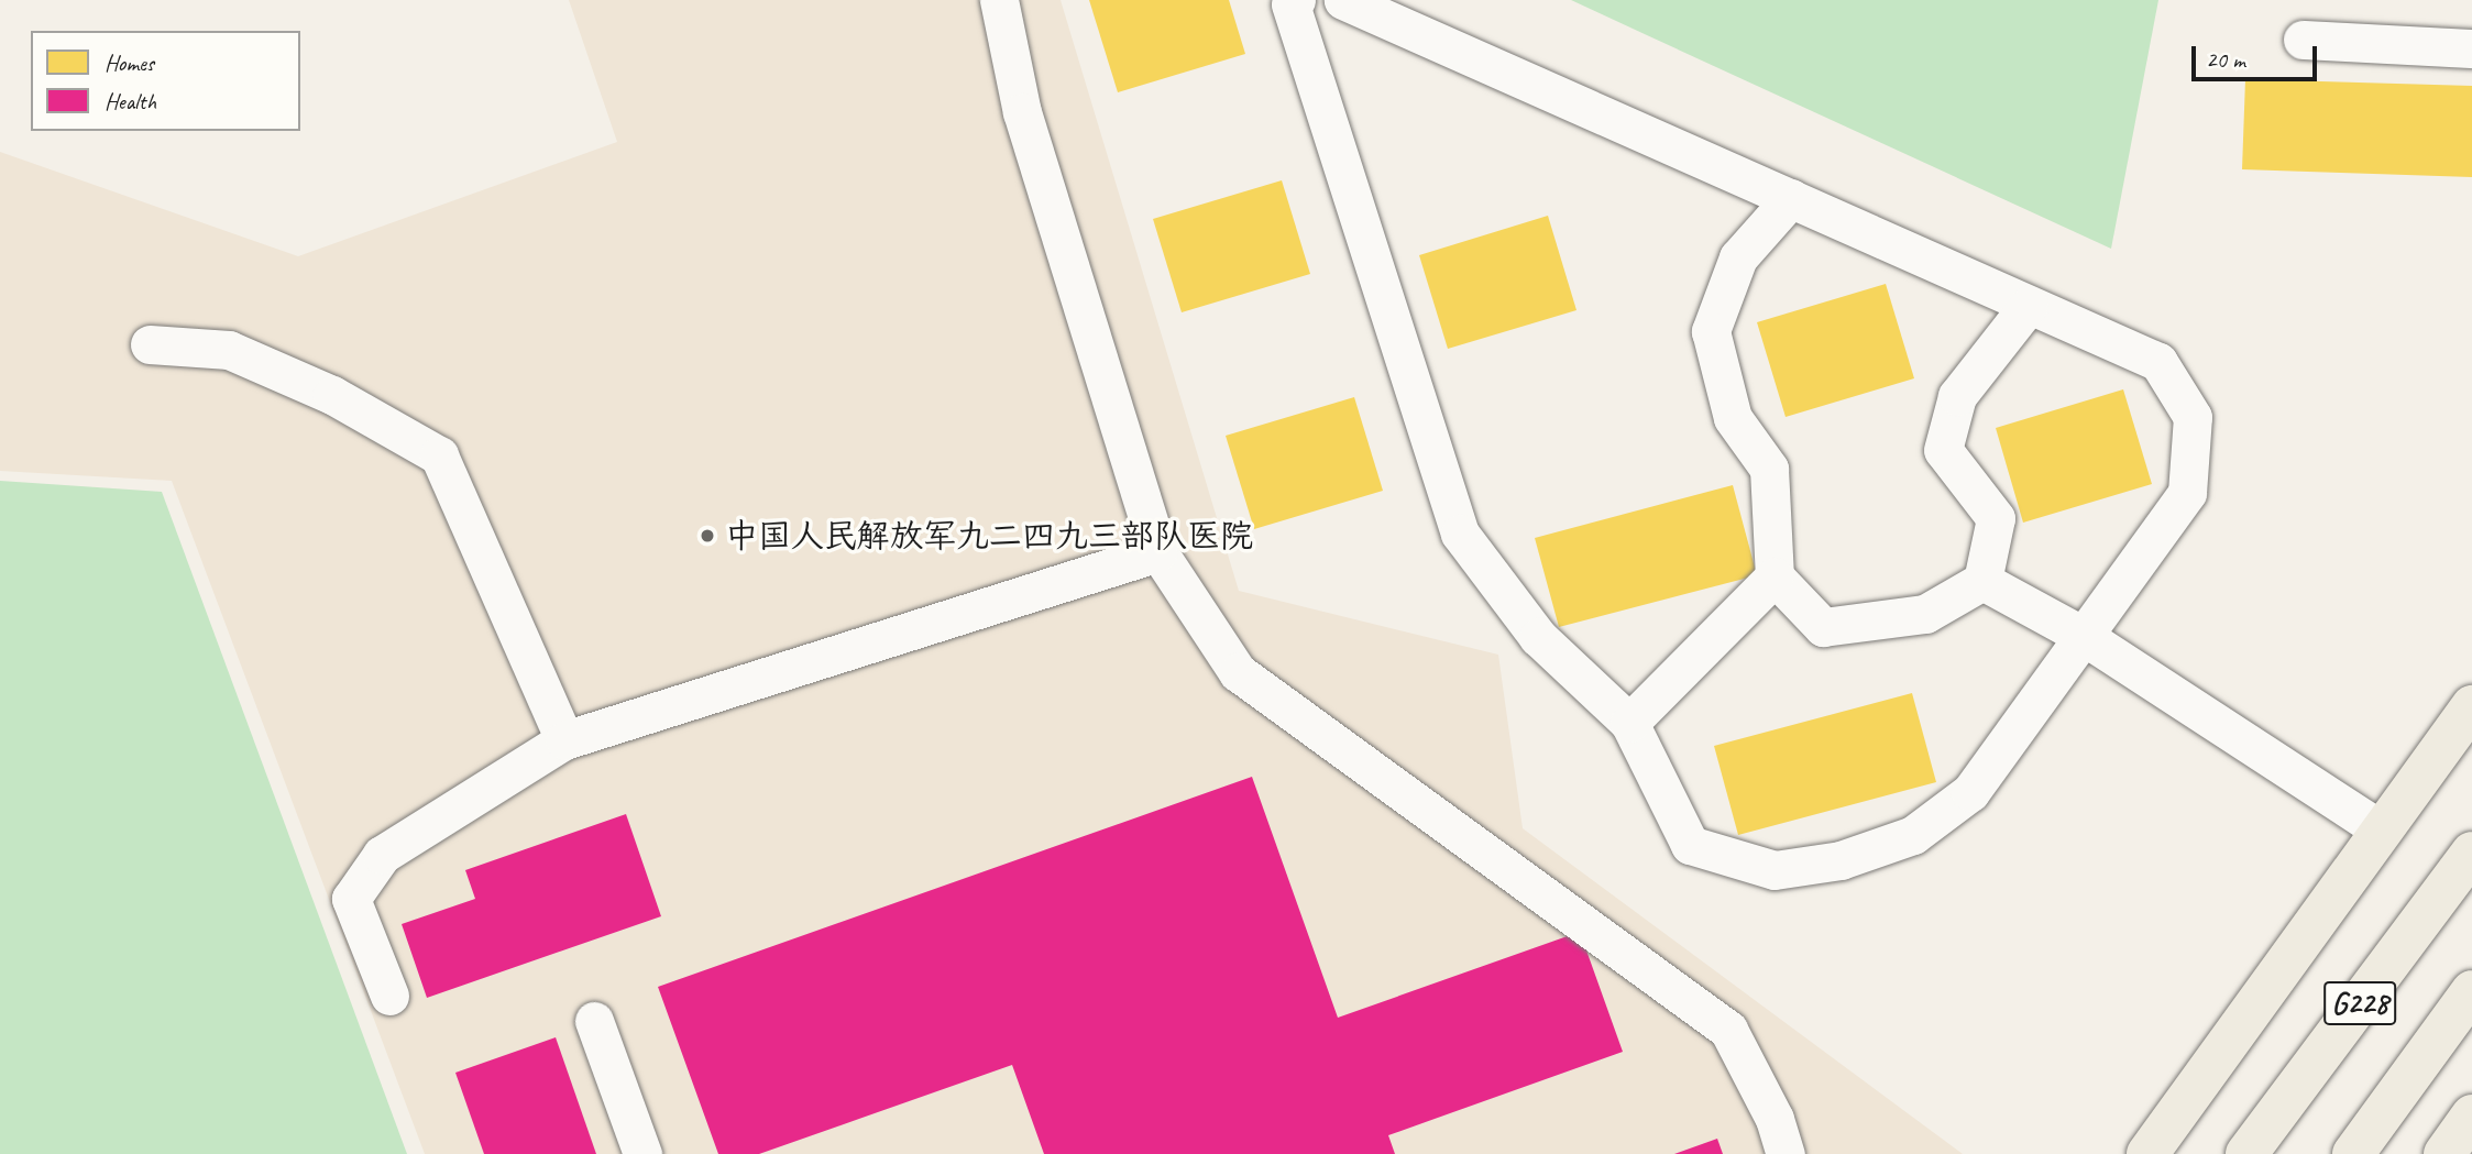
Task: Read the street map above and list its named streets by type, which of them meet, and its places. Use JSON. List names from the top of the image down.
{
  "streets": {
    "highway": ["G228"]
  },
  "places": ["中国人民解放军九二四九三部队医院"],
  "legend": ["Homes", "Health"],
  "scale_bar": "20 m"
}
